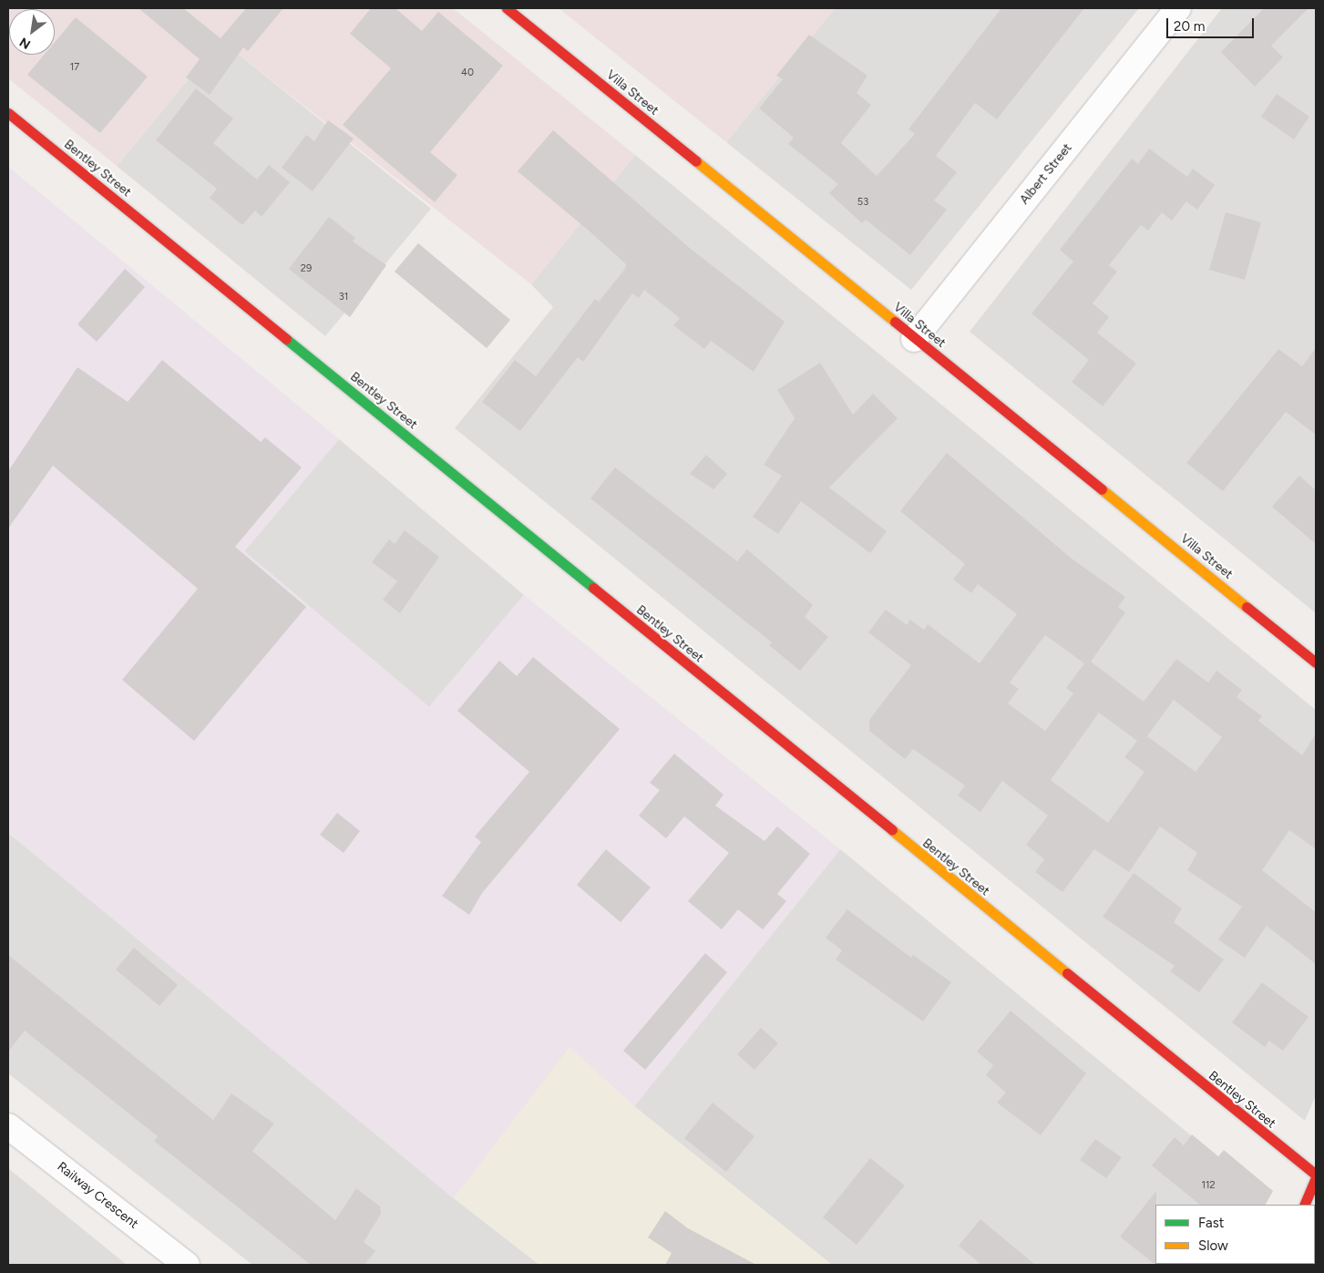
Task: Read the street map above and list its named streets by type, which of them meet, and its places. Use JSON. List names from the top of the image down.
{
  "streets": {
    "street": [
      "Villa Street",
      "Bentley Street",
      "Albert Street",
      "Railway Crescent"
    ]
  },
  "crossings": [
    ["Villa Street", "Albert Street"]
  ],
  "house_numbers": [
    "17",
    "40",
    "53",
    "29",
    "31",
    "112"
  ],
  "legend": ["Fast", "Slow"],
  "scale_bar": "20 m",
  "north": "bottom left"
}
